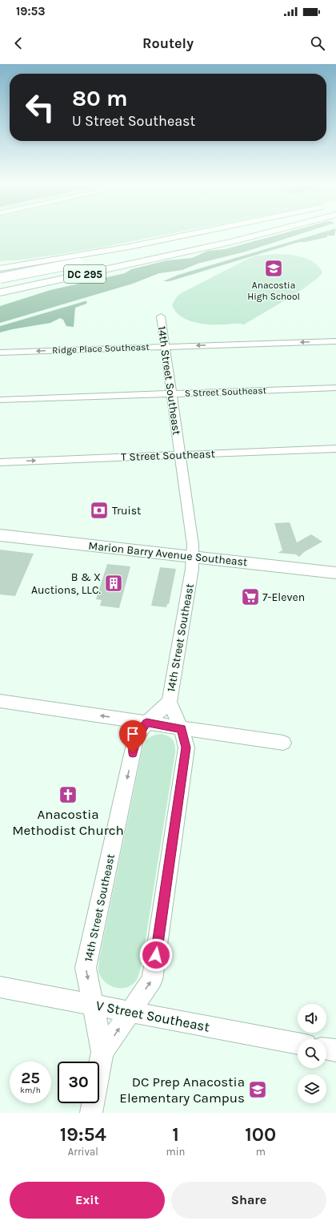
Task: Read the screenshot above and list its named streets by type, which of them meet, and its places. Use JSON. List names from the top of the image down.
{
  "streets": {
    "highway": ["DC 295"],
    "main road": ["Marion Barry Avenue Southeast"],
    "street": [
      "Ridge Place Southeast",
      "14th Street Southeast",
      "S Street Southeast",
      "T Street Southeast",
      "V Street Southeast"
    ]
  },
  "crossings": [
    ["Ridge Place Southeast", "14th Street Southeast"],
    ["14th Street Southeast", "S Street Southeast"],
    ["14th Street Southeast", "T Street Southeast"],
    ["14th Street Southeast", "Marion Barry Avenue Southeast"],
    ["14th Street Southeast", "V Street Southeast"]
  ],
  "one_way": ["Ridge Place Southeast", "T Street Southeast"],
  "places": {
    "school or university": ["Anacostia High School", "DC Prep Anacostia Elementary Campus"],
    "bank": ["Truist"],
    "building": ["B & X Auctions, LLC."],
    "supermarket": ["7-Eleven"],
    "church": ["Anacostia Methodist Church"]
  },
  "page": {
    "status": "19:53",
    "header": "Routely",
    "turn": ["80 m", "U Street Southeast"],
    "speed": "25 km/h",
    "limit": "30",
    "eta": [
      "19:54",
      "Arrival",
      "1",
      "min",
      "100",
      "m"
    ],
    "buttons": ["Exit", "Share"]
  }
}
